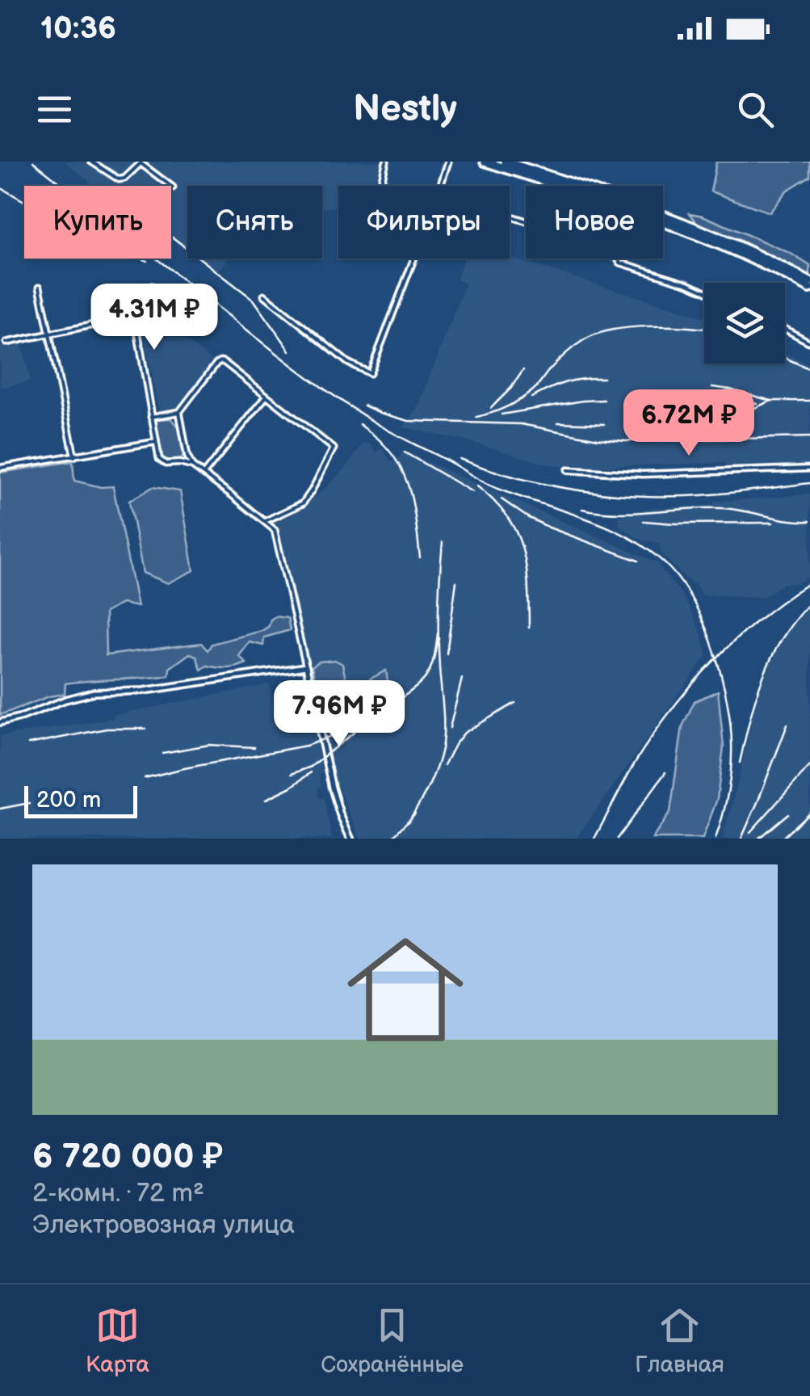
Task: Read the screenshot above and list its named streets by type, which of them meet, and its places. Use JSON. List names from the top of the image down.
{
  "scale_bar": "200 m",
  "page": {
    "status": "10:36",
    "header": "Nestly",
    "chip": [
      "Купить",
      "Снять",
      "Фильтры",
      "Новое"
    ],
    "price": ["4.31M ₽", "6.72M ₽", "7.96M ₽"],
    "scale": "200 m",
    "list": [
      {
        "name": "6 720 000 ₽",
        "note": "2-комн. · 72 m² · Электровозная улица"
      }
    ],
    "tabs": ["Карта", "Сохранённые", "Главная"]
  }
}
